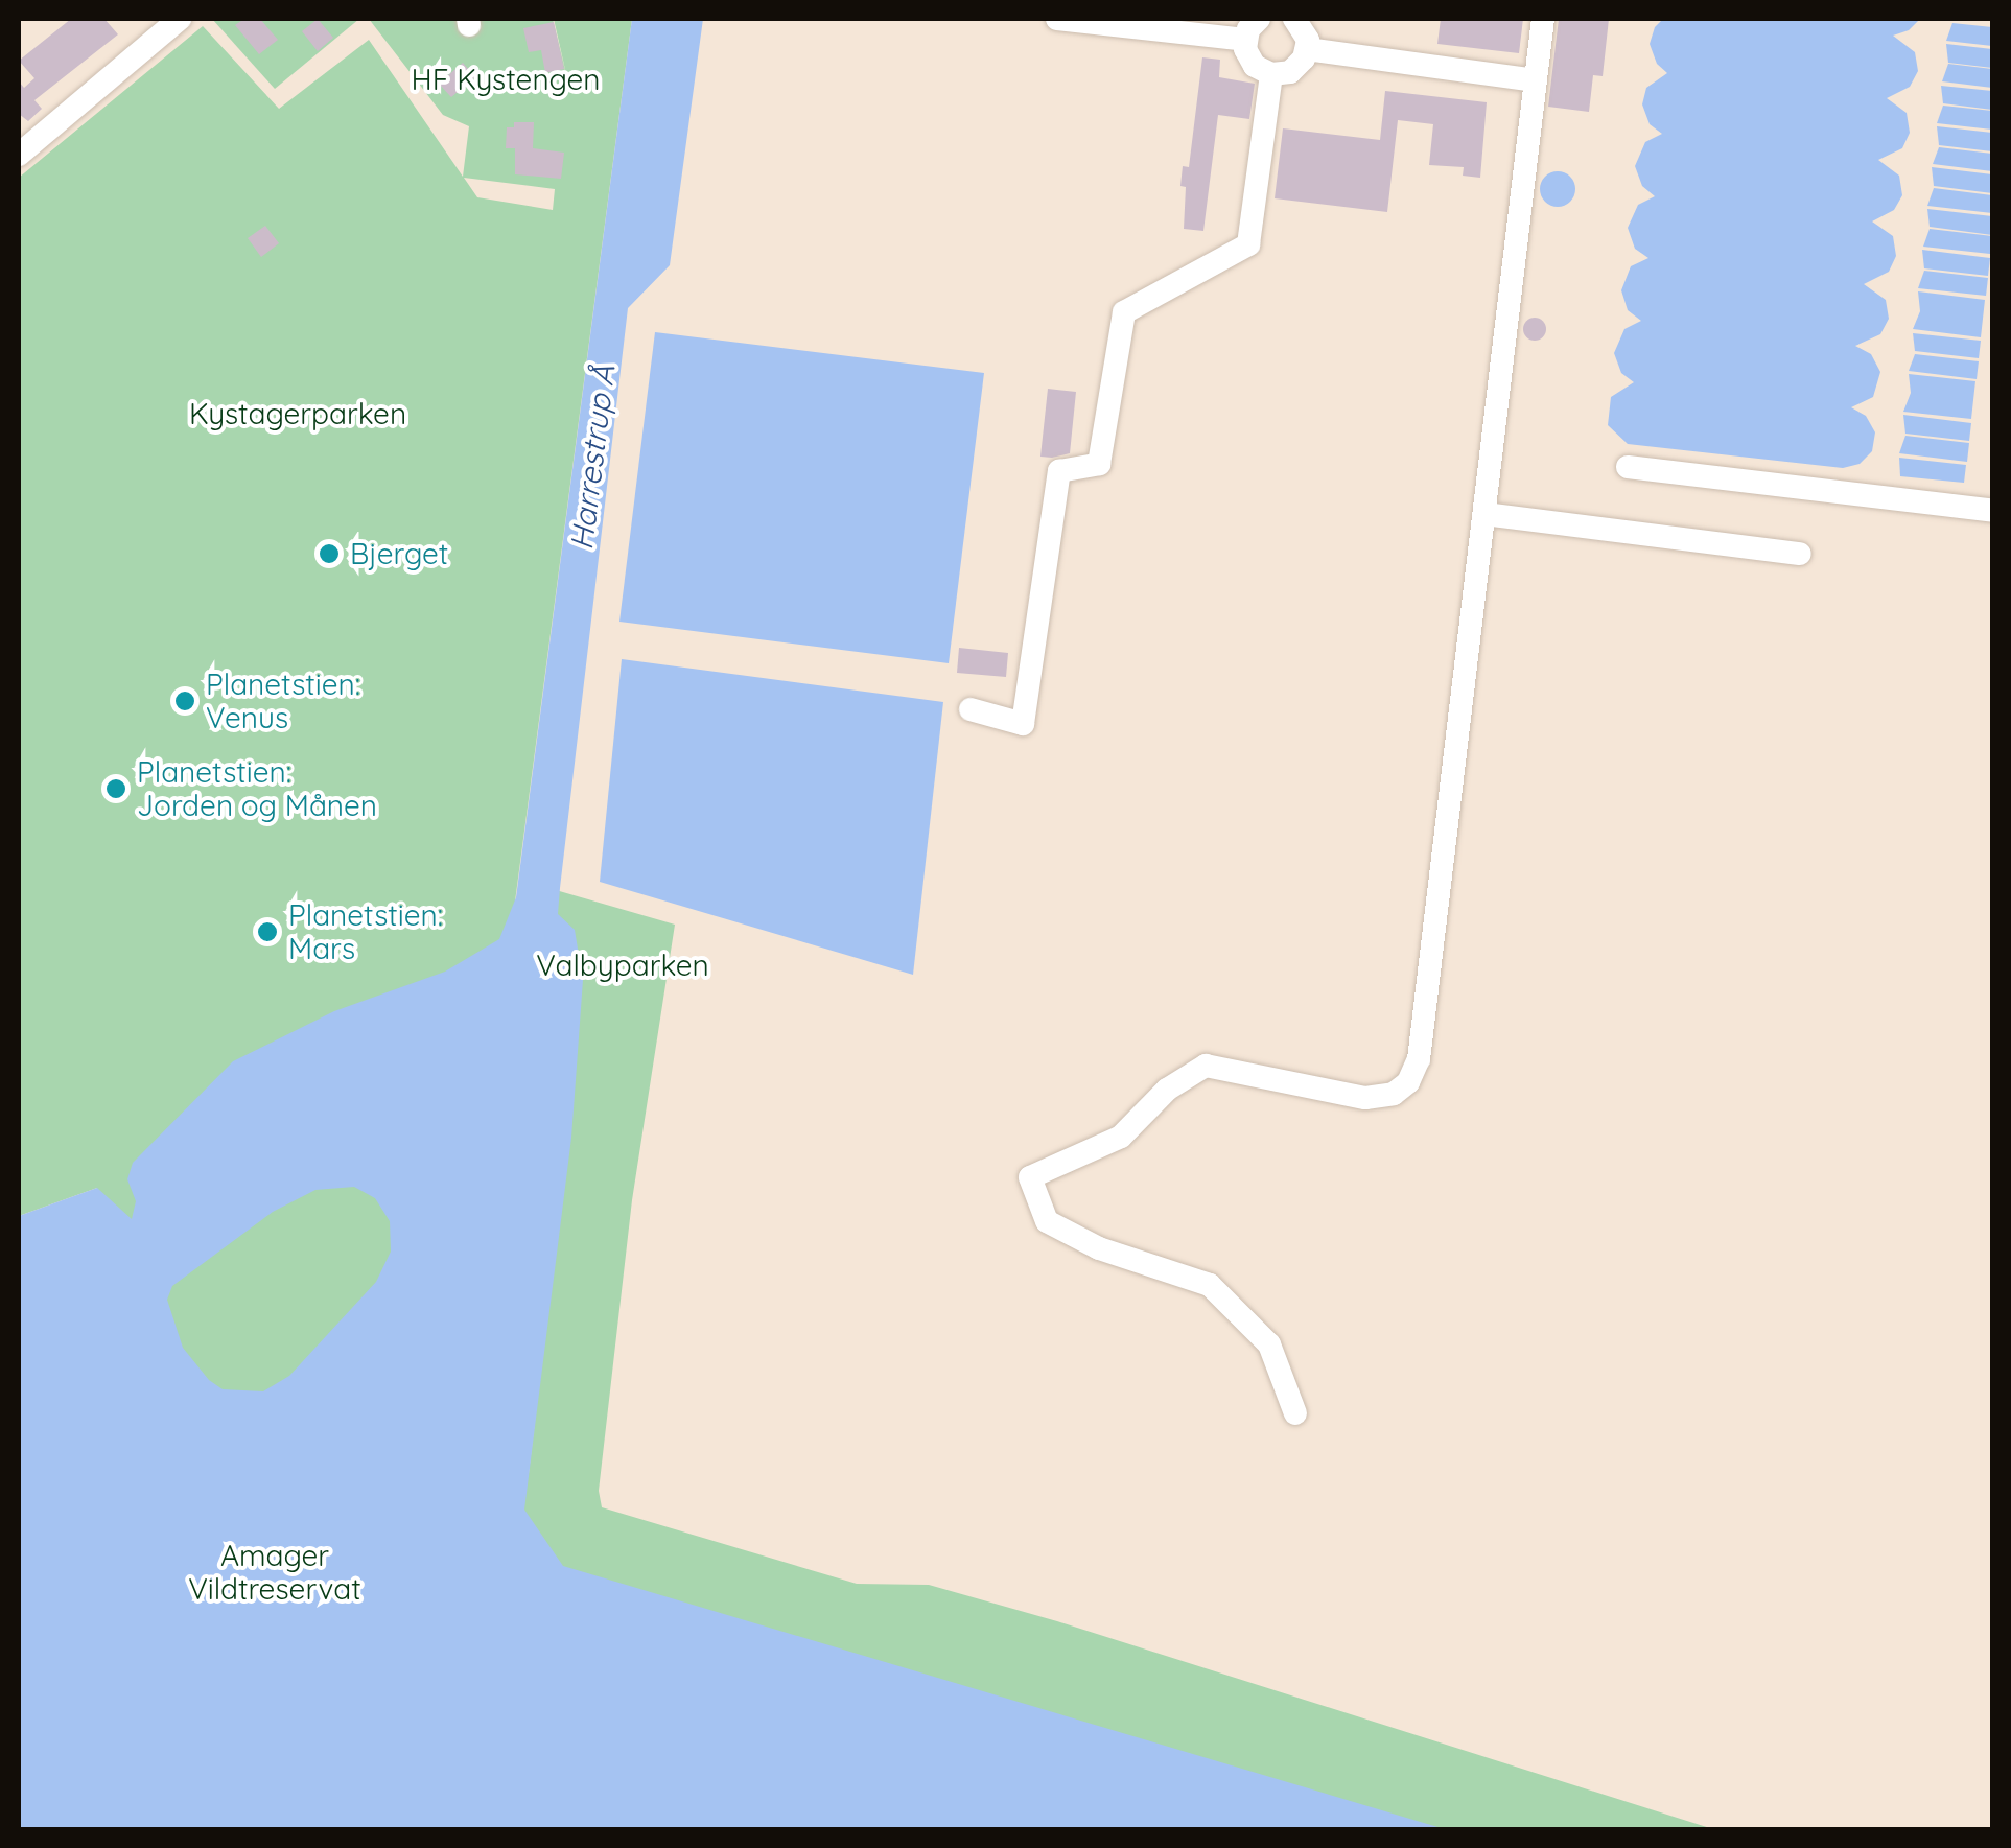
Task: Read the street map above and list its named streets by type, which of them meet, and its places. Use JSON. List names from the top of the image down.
{
  "water": ["Harrestrup Å"],
  "parks": [
    "HF Kystengen",
    "Kystagerparken",
    "Valbyparken",
    "Amager Vildtreservat"
  ],
  "places": [
    "Bjerget",
    "Planetstien: Venus",
    "Planetstien: Jorden og Månen",
    "Planetstien: Mars"
  ]
}
